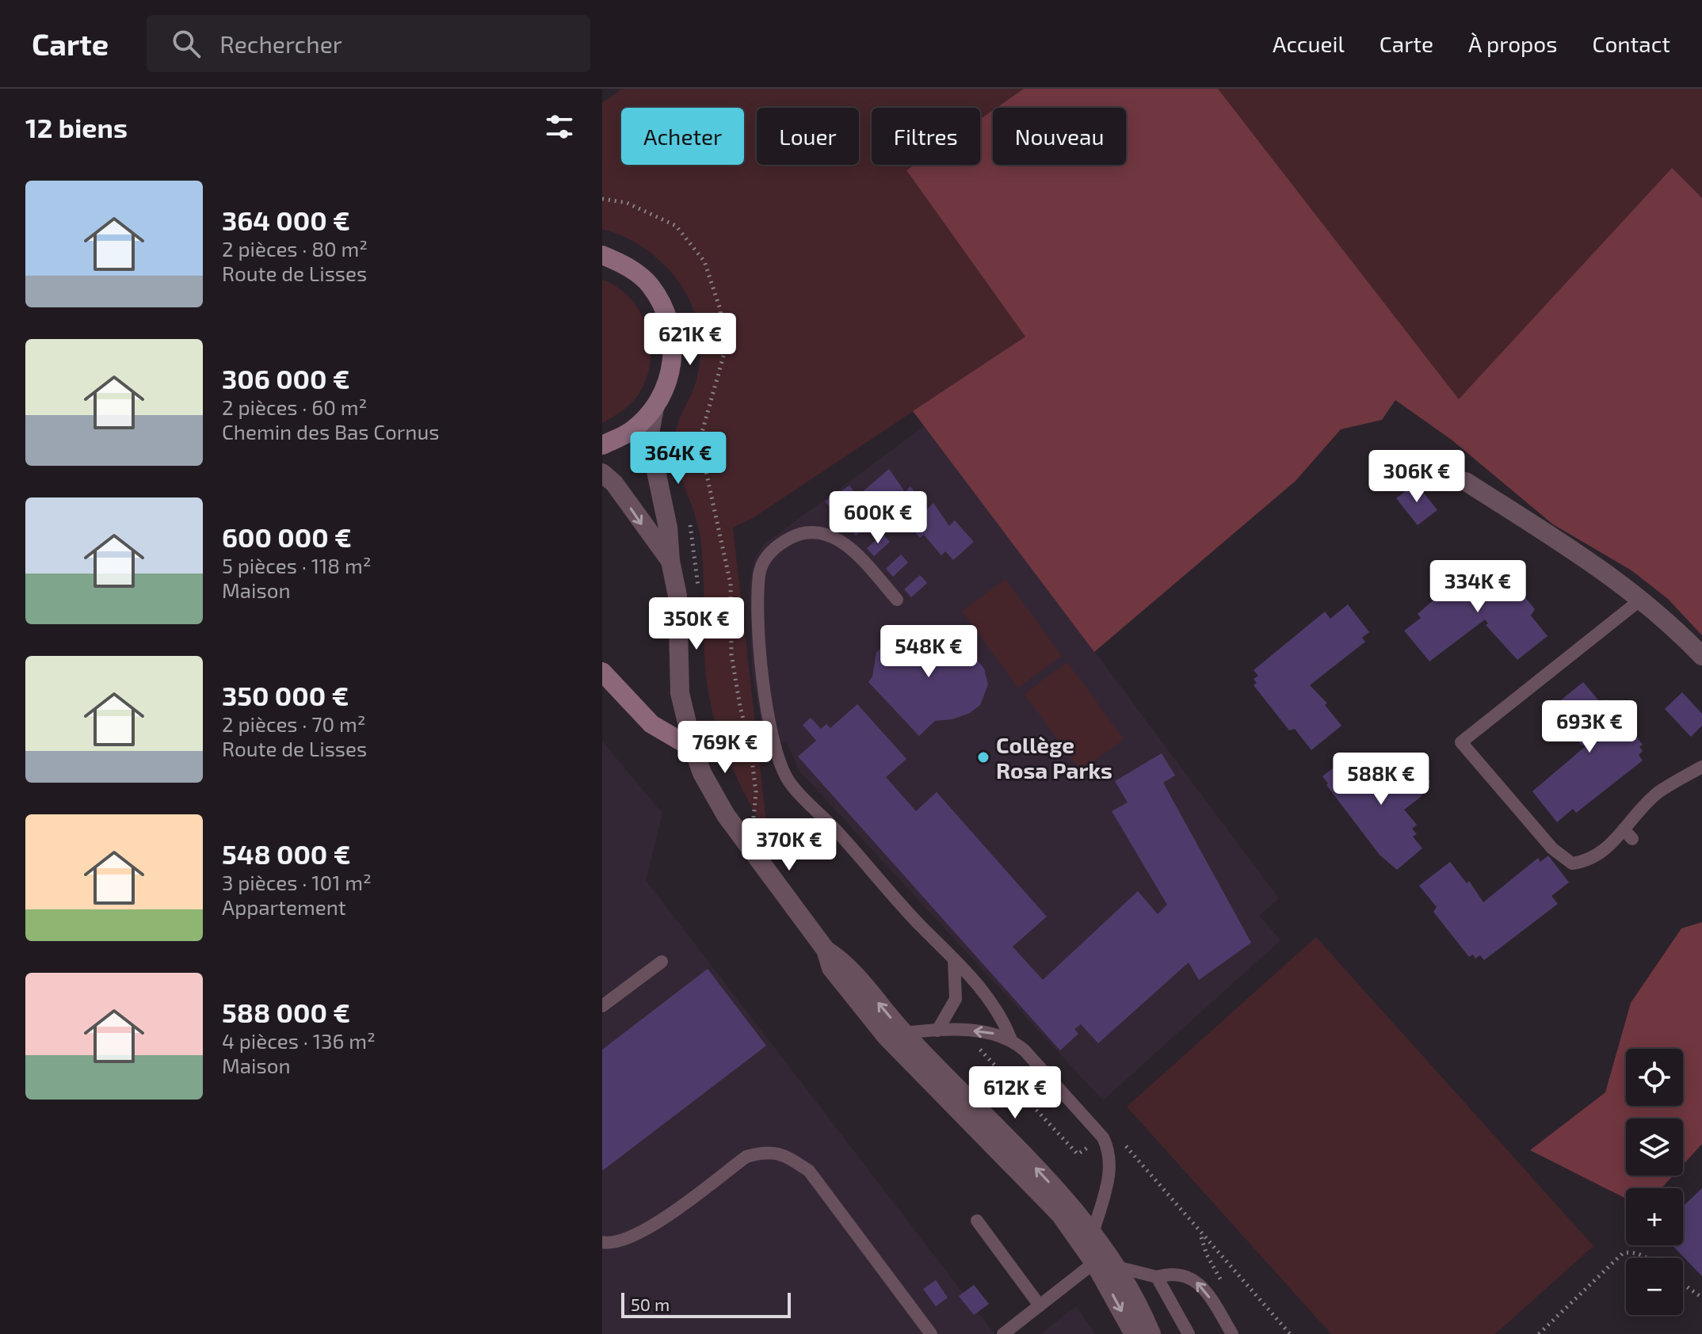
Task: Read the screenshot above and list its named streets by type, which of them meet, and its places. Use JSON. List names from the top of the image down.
{
  "places": ["Collège Rosa Parks"],
  "scale_bar": "50 m",
  "page": {
    "header": "Carte",
    "search": "Rechercher",
    "nav": [
      "Accueil",
      "Carte",
      "À propos",
      "Contact"
    ],
    "heading": "12 biens",
    "chip": [
      "Acheter",
      "Louer",
      "Filtres",
      "Nouveau"
    ],
    "list": [
      {
        "name": "364 000 €",
        "note": "2 pièces · 80 m² · Route de Lisses"
      },
      {
        "name": "306 000 €",
        "note": "2 pièces · 60 m² · Chemin des Bas Cornus"
      },
      {
        "name": "600 000 €",
        "note": "5 pièces · 118 m² · Maison"
      },
      {
        "name": "350 000 €",
        "note": "2 pièces · 70 m² · Route de Lisses"
      },
      {
        "name": "548 000 €",
        "note": "3 pièces · 101 m² · Appartement"
      },
      {
        "name": "588 000 €",
        "note": "4 pièces · 136 m² · Maison"
      }
    ],
    "price": [
      "621K €",
      "364K €",
      "306K €",
      "600K €",
      "334K €",
      "350K €",
      "548K €",
      "693K €",
      "769K €",
      "588K €",
      "370K €",
      "612K €"
    ],
    "map_buttons": ["+", "−"],
    "scale": "50 m"
  }
}
